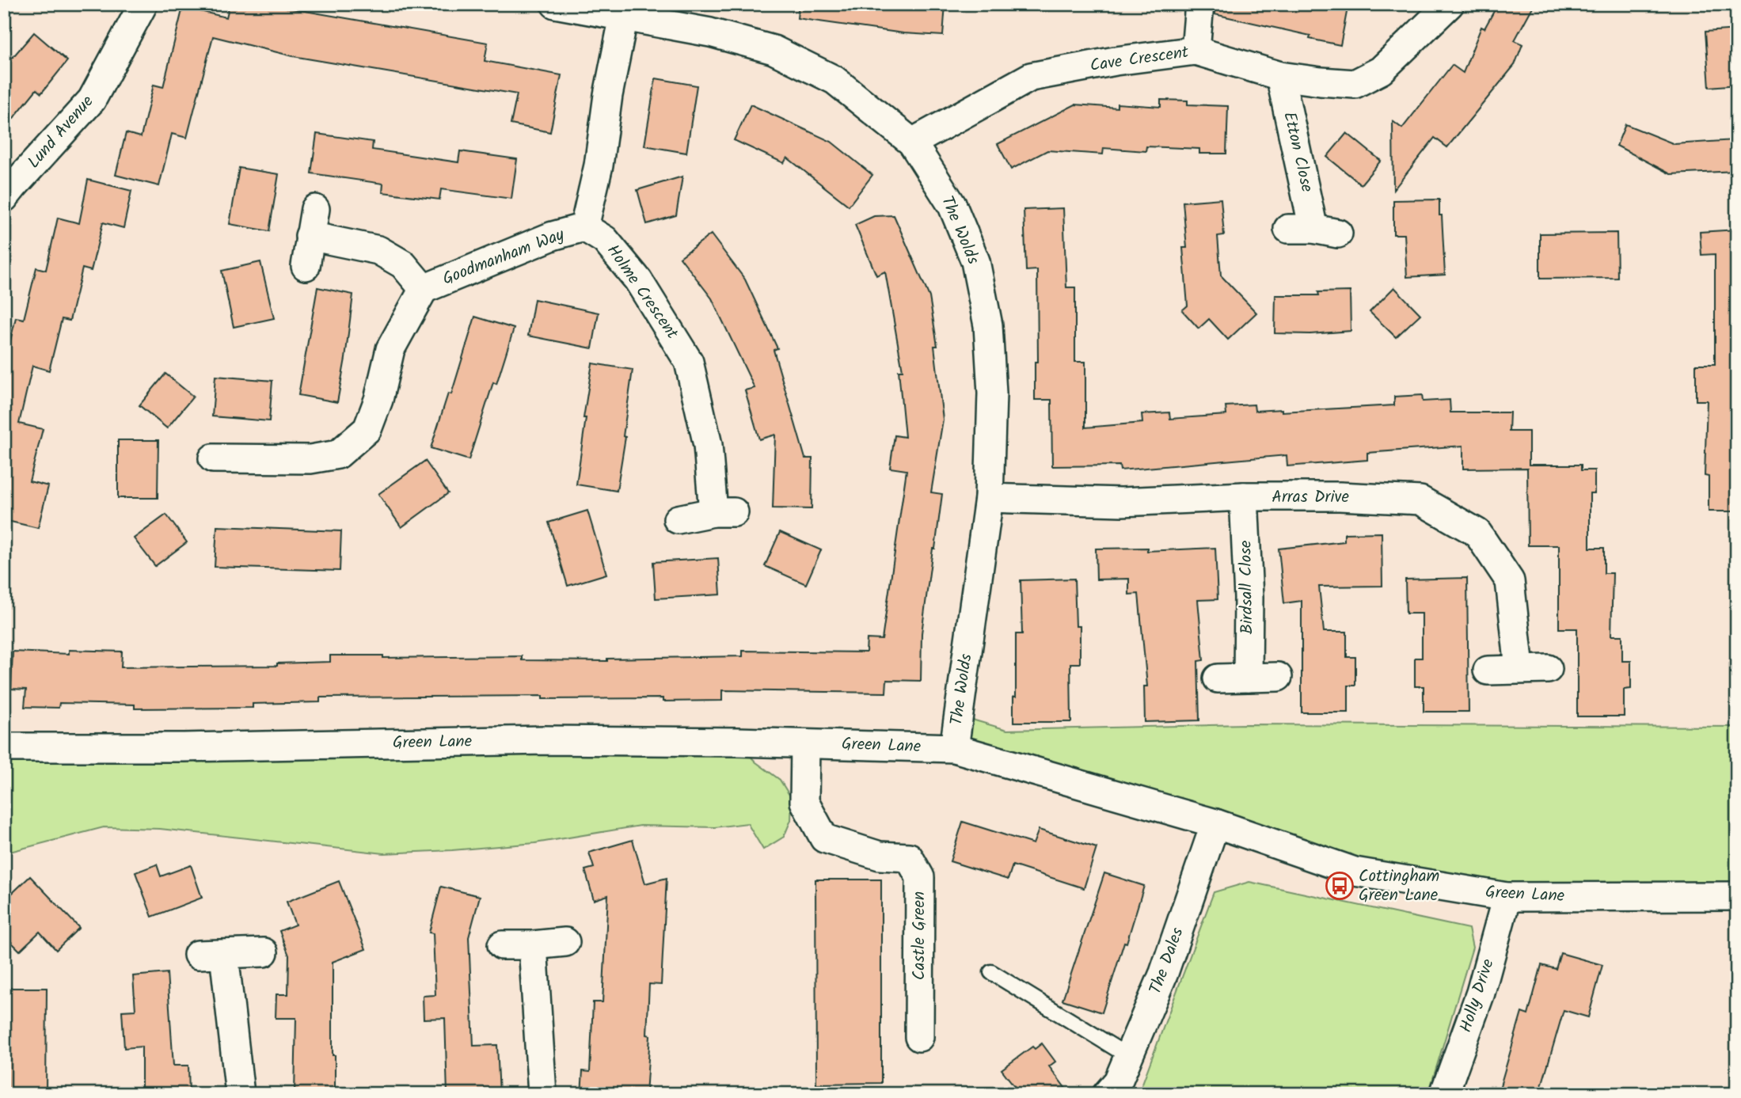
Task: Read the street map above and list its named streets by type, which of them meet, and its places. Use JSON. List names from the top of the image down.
{
  "streets": {
    "street": [
      "Cave Crescent",
      "Lund Avenue",
      "Etton Close",
      "The Wolds",
      "Goodmanham Way",
      "Holme Crescent",
      "Arras Drive",
      "Birdsall Close",
      "Green Lane",
      "Castle Green",
      "The Dales",
      "Holly Drive"
    ]
  },
  "crossings": [
    ["Cave Crescent", "Etton Close"],
    ["Cave Crescent", "The Wolds"],
    ["The Wolds", "Arras Drive"],
    ["The Wolds", "Green Lane"],
    ["Goodmanham Way", "Holme Crescent"],
    ["Arras Drive", "Birdsall Close"],
    ["Green Lane", "Castle Green"],
    ["Green Lane", "The Dales"],
    ["Green Lane", "Holly Drive"]
  ],
  "places": {
    "bus stop": ["Cottingham Green Lane"]
  }
}
